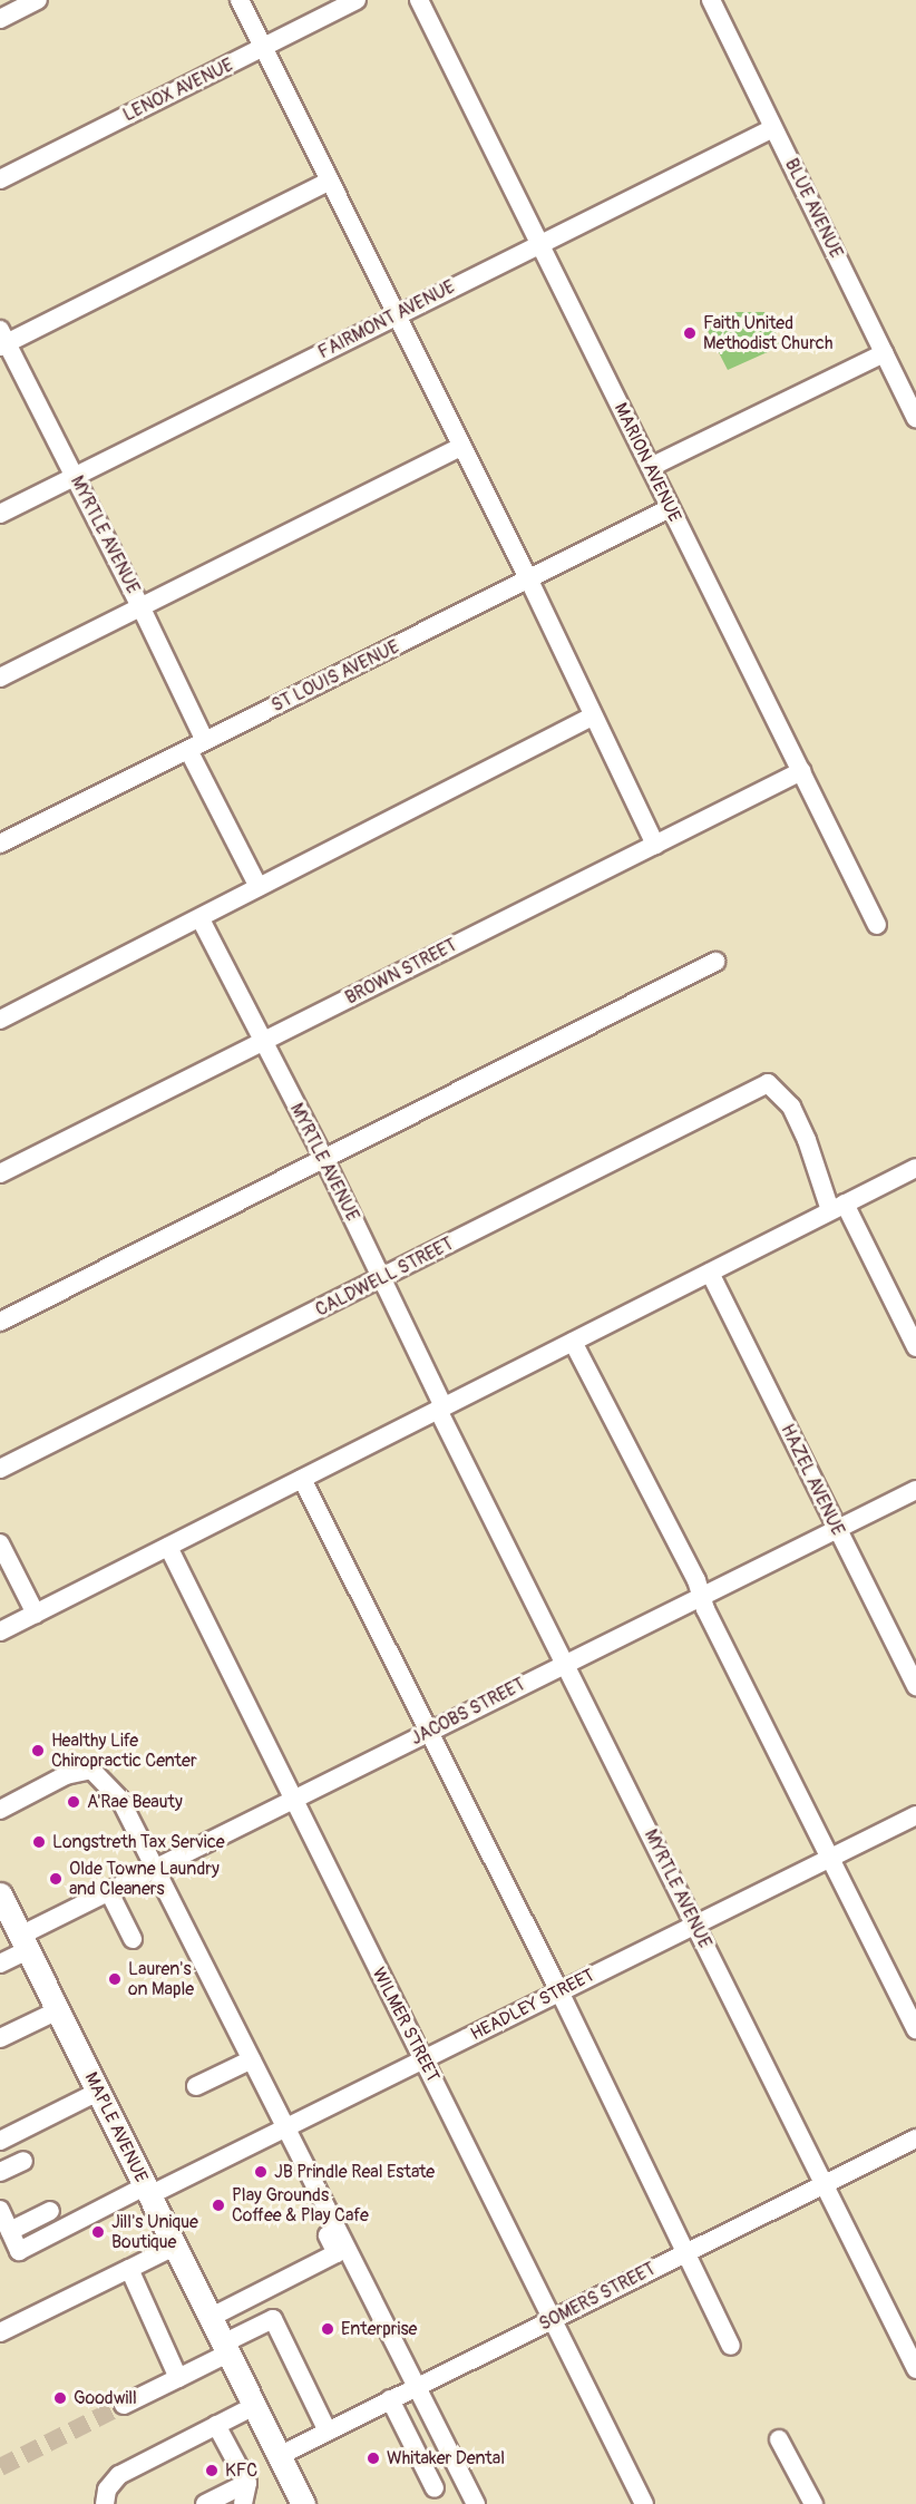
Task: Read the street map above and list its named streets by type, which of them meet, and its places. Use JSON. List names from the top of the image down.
{
  "streets": {
    "main road": ["MAPLE AVENUE"],
    "street": [
      "LENOX AVENUE",
      "BLUE AVENUE",
      "FAIRMONT AVENUE",
      "MARION AVENUE",
      "MYRTLE AVENUE",
      "ST LOUIS AVENUE",
      "BROWN STREET",
      "CALDWELL STREET",
      "HAZEL AVENUE",
      "JACOBS STREET",
      "HEADLEY STREET",
      "WILMER STREET",
      "SOMERS STREET"
    ]
  },
  "crossings": [
    ["BLUE AVENUE", "FAIRMONT AVENUE"],
    ["FAIRMONT AVENUE", "MARION AVENUE"],
    ["FAIRMONT AVENUE", "MYRTLE AVENUE"],
    ["MARION AVENUE", "ST LOUIS AVENUE"],
    ["MARION AVENUE", "BROWN STREET"],
    ["MYRTLE AVENUE", "ST LOUIS AVENUE"],
    ["MYRTLE AVENUE", "BROWN STREET"],
    ["MYRTLE AVENUE", "CALDWELL STREET"],
    ["MYRTLE AVENUE", "JACOBS STREET"],
    ["MYRTLE AVENUE", "HEADLEY STREET"],
    ["MYRTLE AVENUE", "SOMERS STREET"],
    ["HAZEL AVENUE", "JACOBS STREET"],
    ["JACOBS STREET", "WILMER STREET"],
    ["JACOBS STREET", "MAPLE AVENUE"],
    ["HEADLEY STREET", "WILMER STREET"],
    ["HEADLEY STREET", "MAPLE AVENUE"],
    ["WILMER STREET", "SOMERS STREET"],
    ["MAPLE AVENUE", "SOMERS STREET"]
  ],
  "places": [
    "Faith United Methodist Church",
    "Healthy Life Chiropractic Center",
    "A'Rae Beauty",
    "Longstreth Tax Service",
    "Olde Towne Laundry and Cleaners",
    "Lauren's on Maple",
    "JB Prindle Real Estate",
    "Play Grounds Coffee & Play Cafe",
    "Jill's Unique Boutique",
    "Enterprise",
    "Goodwill",
    "Whitaker Dental",
    "KFC"
  ]
}
